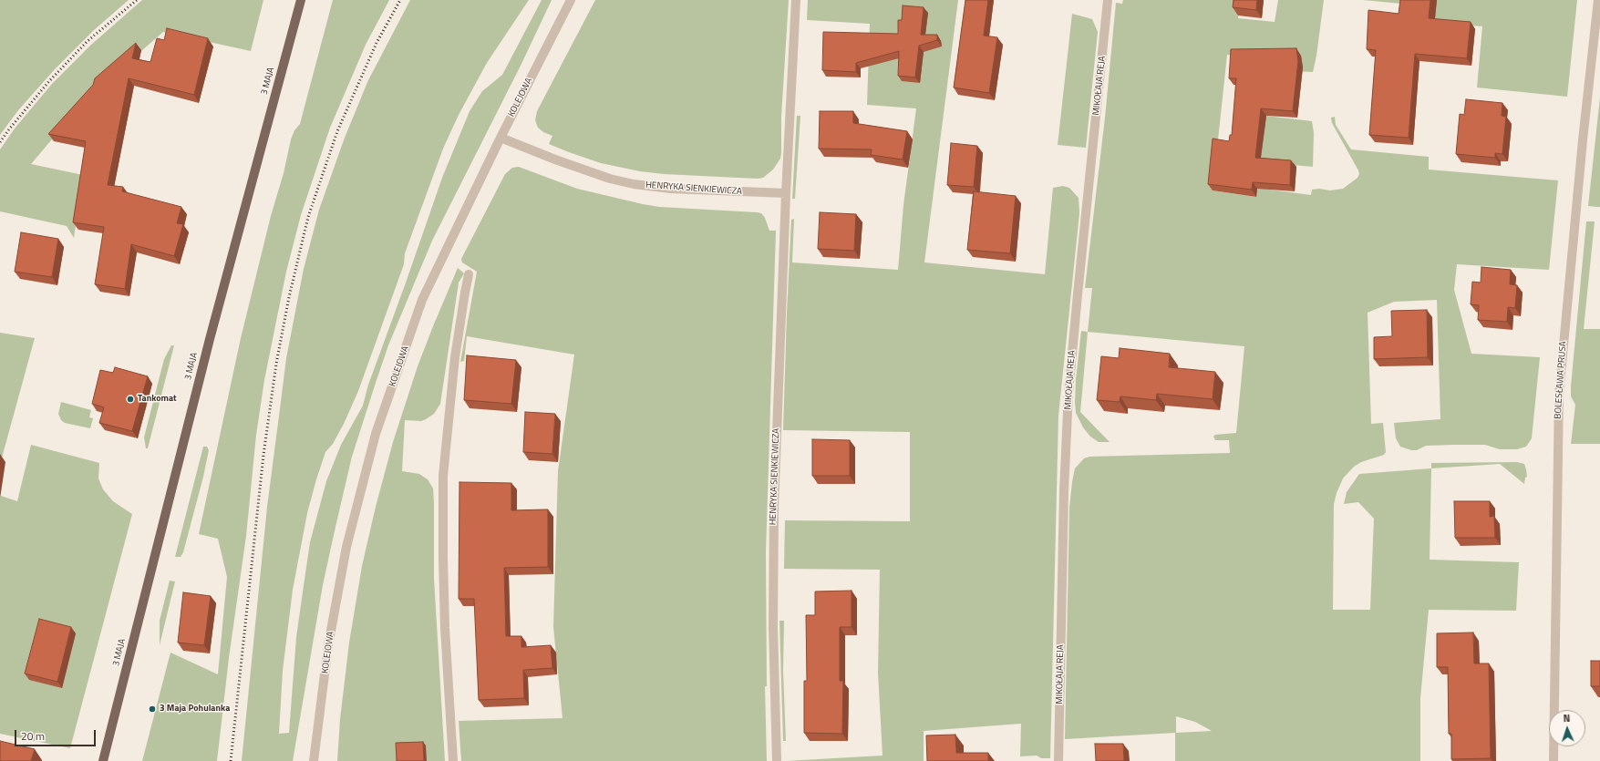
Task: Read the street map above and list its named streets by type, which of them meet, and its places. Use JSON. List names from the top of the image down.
{
  "streets": {
    "main road": ["3 MAJA"],
    "street": [
      "MIKOŁAJA REJA",
      "KOLEJOWA",
      "HENRYKA SIENKIEWICZA",
      "BOLESŁAWA PRUSA"
    ]
  },
  "crossings": [
    ["KOLEJOWA", "HENRYKA SIENKIEWICZA"]
  ],
  "places": ["Tankomat", "3 Maja Pohulanka"],
  "scale_bar": "20 m",
  "north": "top"
}
